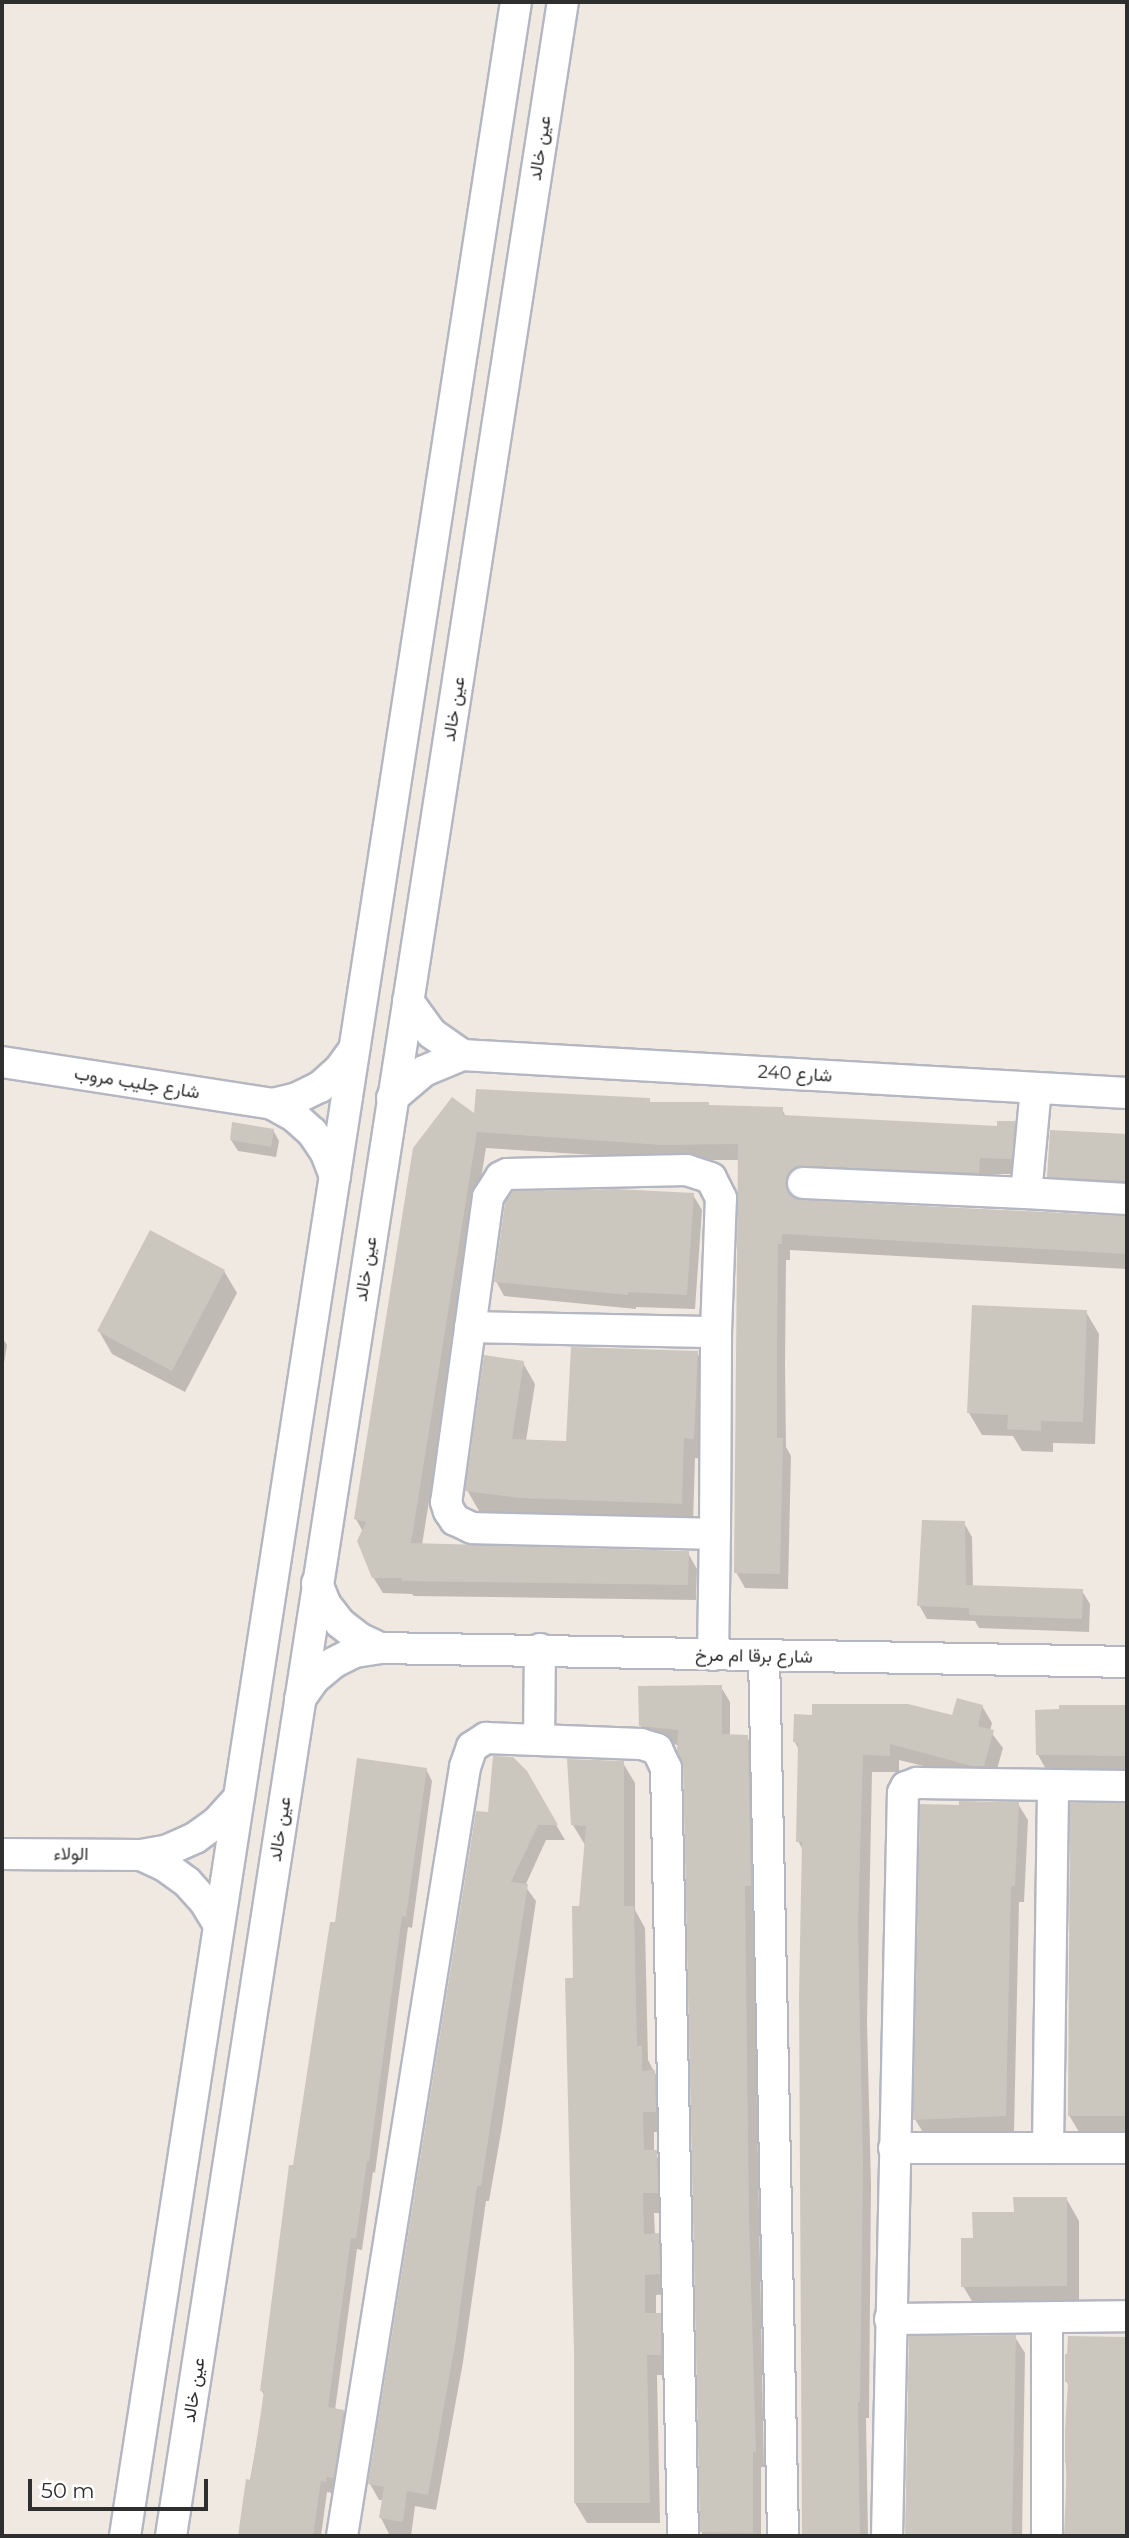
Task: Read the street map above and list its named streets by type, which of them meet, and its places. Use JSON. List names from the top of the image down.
{
  "streets": {
    "street": [
      "عين خالد",
      "شارع 240",
      "شارع جليب مروب",
      "شارع برقا ام مرخ",
      "الولاء"
    ]
  },
  "crossings": [
    ["عين خالد", "شارع 240"],
    ["عين خالد", "شارع برقا ام مرخ"]
  ],
  "scale_bar": "50 m"
}
